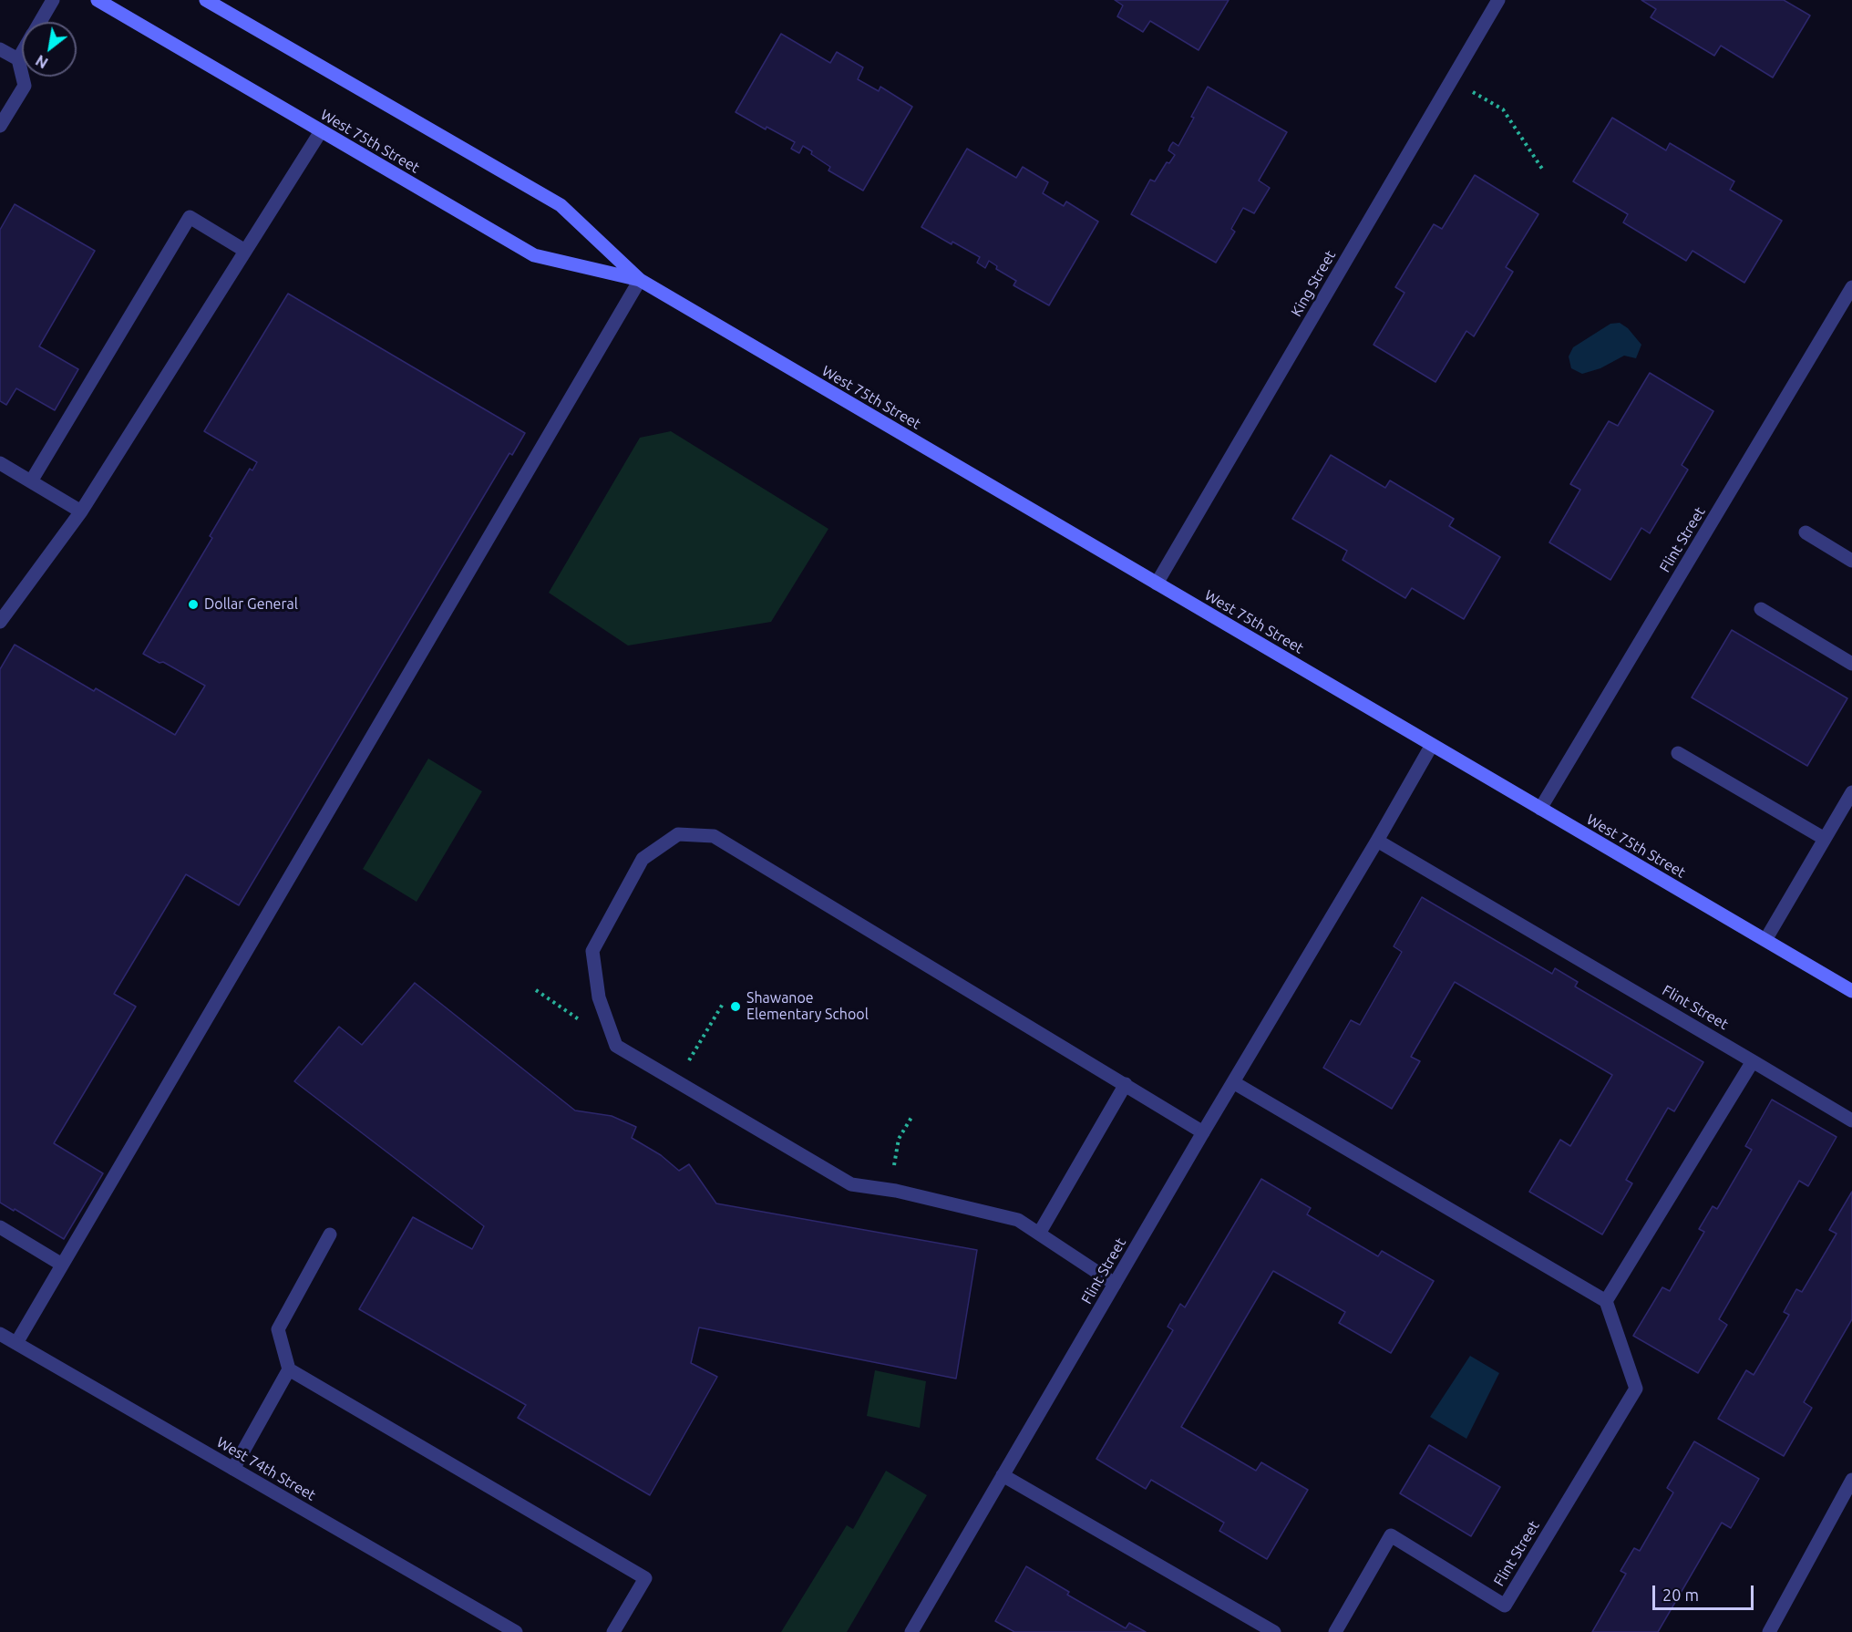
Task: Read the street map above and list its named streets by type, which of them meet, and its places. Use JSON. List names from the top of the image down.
{
  "streets": {
    "main road": ["West 75th Street"],
    "street": ["King Street", "Flint Street", "West 74th Street"]
  },
  "crossings": [
    ["West 75th Street", "King Street"],
    ["West 75th Street", "Flint Street"]
  ],
  "places": ["Dollar General", "Shawanoe Elementary School"],
  "scale_bar": "20 m",
  "north": "bottom left"
}
